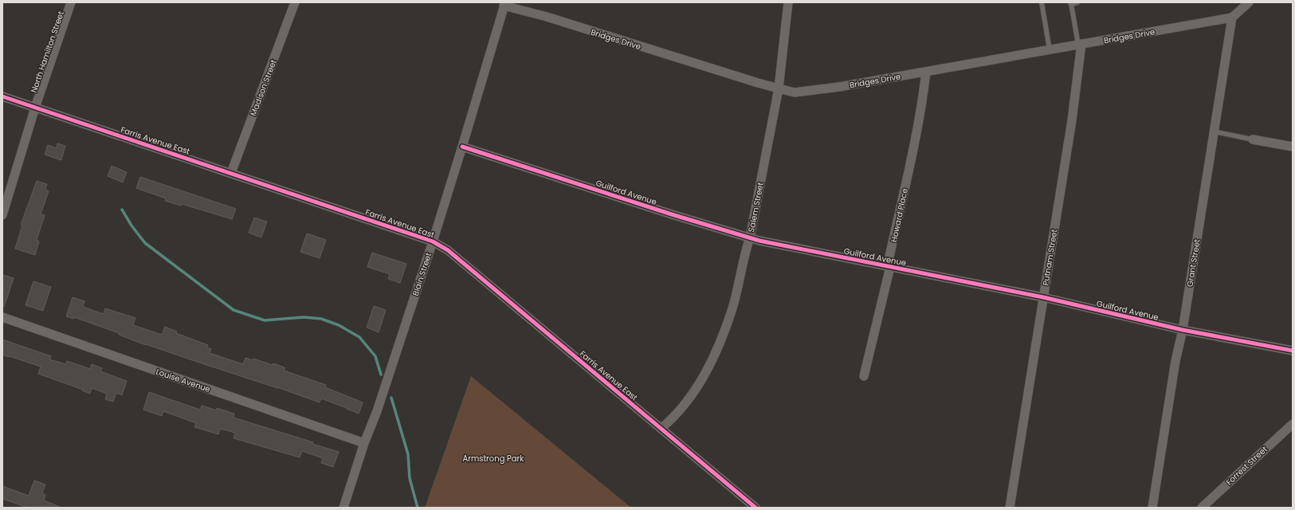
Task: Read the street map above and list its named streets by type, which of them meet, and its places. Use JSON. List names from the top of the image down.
{
  "streets": {
    "street": [
      "Bridges Drive",
      "North Hamilton Street",
      "Madison Street",
      "Farris Avenue East",
      "Guilford Avenue",
      "Salem Street",
      "Howard Place",
      "Putnam Street",
      "Grant Street",
      "Blain Street",
      "Louise Avenue",
      "Forrest Street"
    ]
  },
  "crossings": [
    ["Bridges Drive", "Salem Street"],
    ["Bridges Drive", "Howard Place"],
    ["Bridges Drive", "Putnam Street"],
    ["Bridges Drive", "Grant Street"],
    ["Bridges Drive", "Blain Street"],
    ["North Hamilton Street", "Farris Avenue East"],
    ["Madison Street", "Farris Avenue East"],
    ["Farris Avenue East", "Salem Street"],
    ["Farris Avenue East", "Blain Street"],
    ["Guilford Avenue", "Salem Street"],
    ["Guilford Avenue", "Howard Place"],
    ["Guilford Avenue", "Putnam Street"],
    ["Guilford Avenue", "Grant Street"],
    ["Guilford Avenue", "Blain Street"],
    ["Blain Street", "Louise Avenue"]
  ],
  "parks": ["Armstrong Park"]
}
